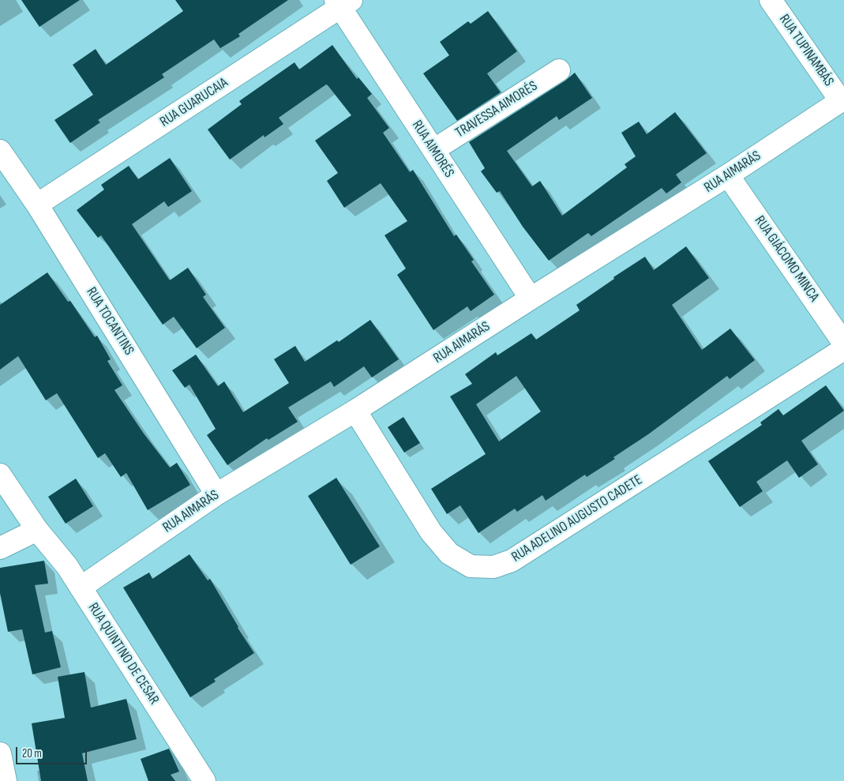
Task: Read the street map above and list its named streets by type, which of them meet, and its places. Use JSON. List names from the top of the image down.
{
  "streets": {
    "street": [
      "RUA TUPINAMBÁS",
      "RUA GUARUCAIA",
      "TRAVESSA AIMORÉS",
      "RUA AIMORÉS",
      "RUA AIMARÁS",
      "RUA GIÁCOMO MINCA",
      "RUA TOCANTINS",
      "RUA ADELINO AUGUSTO CADETE",
      "RUA QUINTINO DE CESAR"
    ]
  },
  "crossings": [
    ["RUA TUPINAMBÁS", "RUA AIMARÁS"],
    ["RUA GUARUCAIA", "RUA AIMORÉS"],
    ["RUA GUARUCAIA", "RUA TOCANTINS"],
    ["TRAVESSA AIMORÉS", "RUA AIMORÉS"],
    ["RUA AIMORÉS", "RUA AIMARÁS"],
    ["RUA AIMARÁS", "RUA GIÁCOMO MINCA"],
    ["RUA AIMARÁS", "RUA TOCANTINS"],
    ["RUA AIMARÁS", "RUA ADELINO AUGUSTO CADETE"],
    ["RUA AIMARÁS", "RUA QUINTINO DE CESAR"]
  ],
  "scale_bar": "20 m"
}
